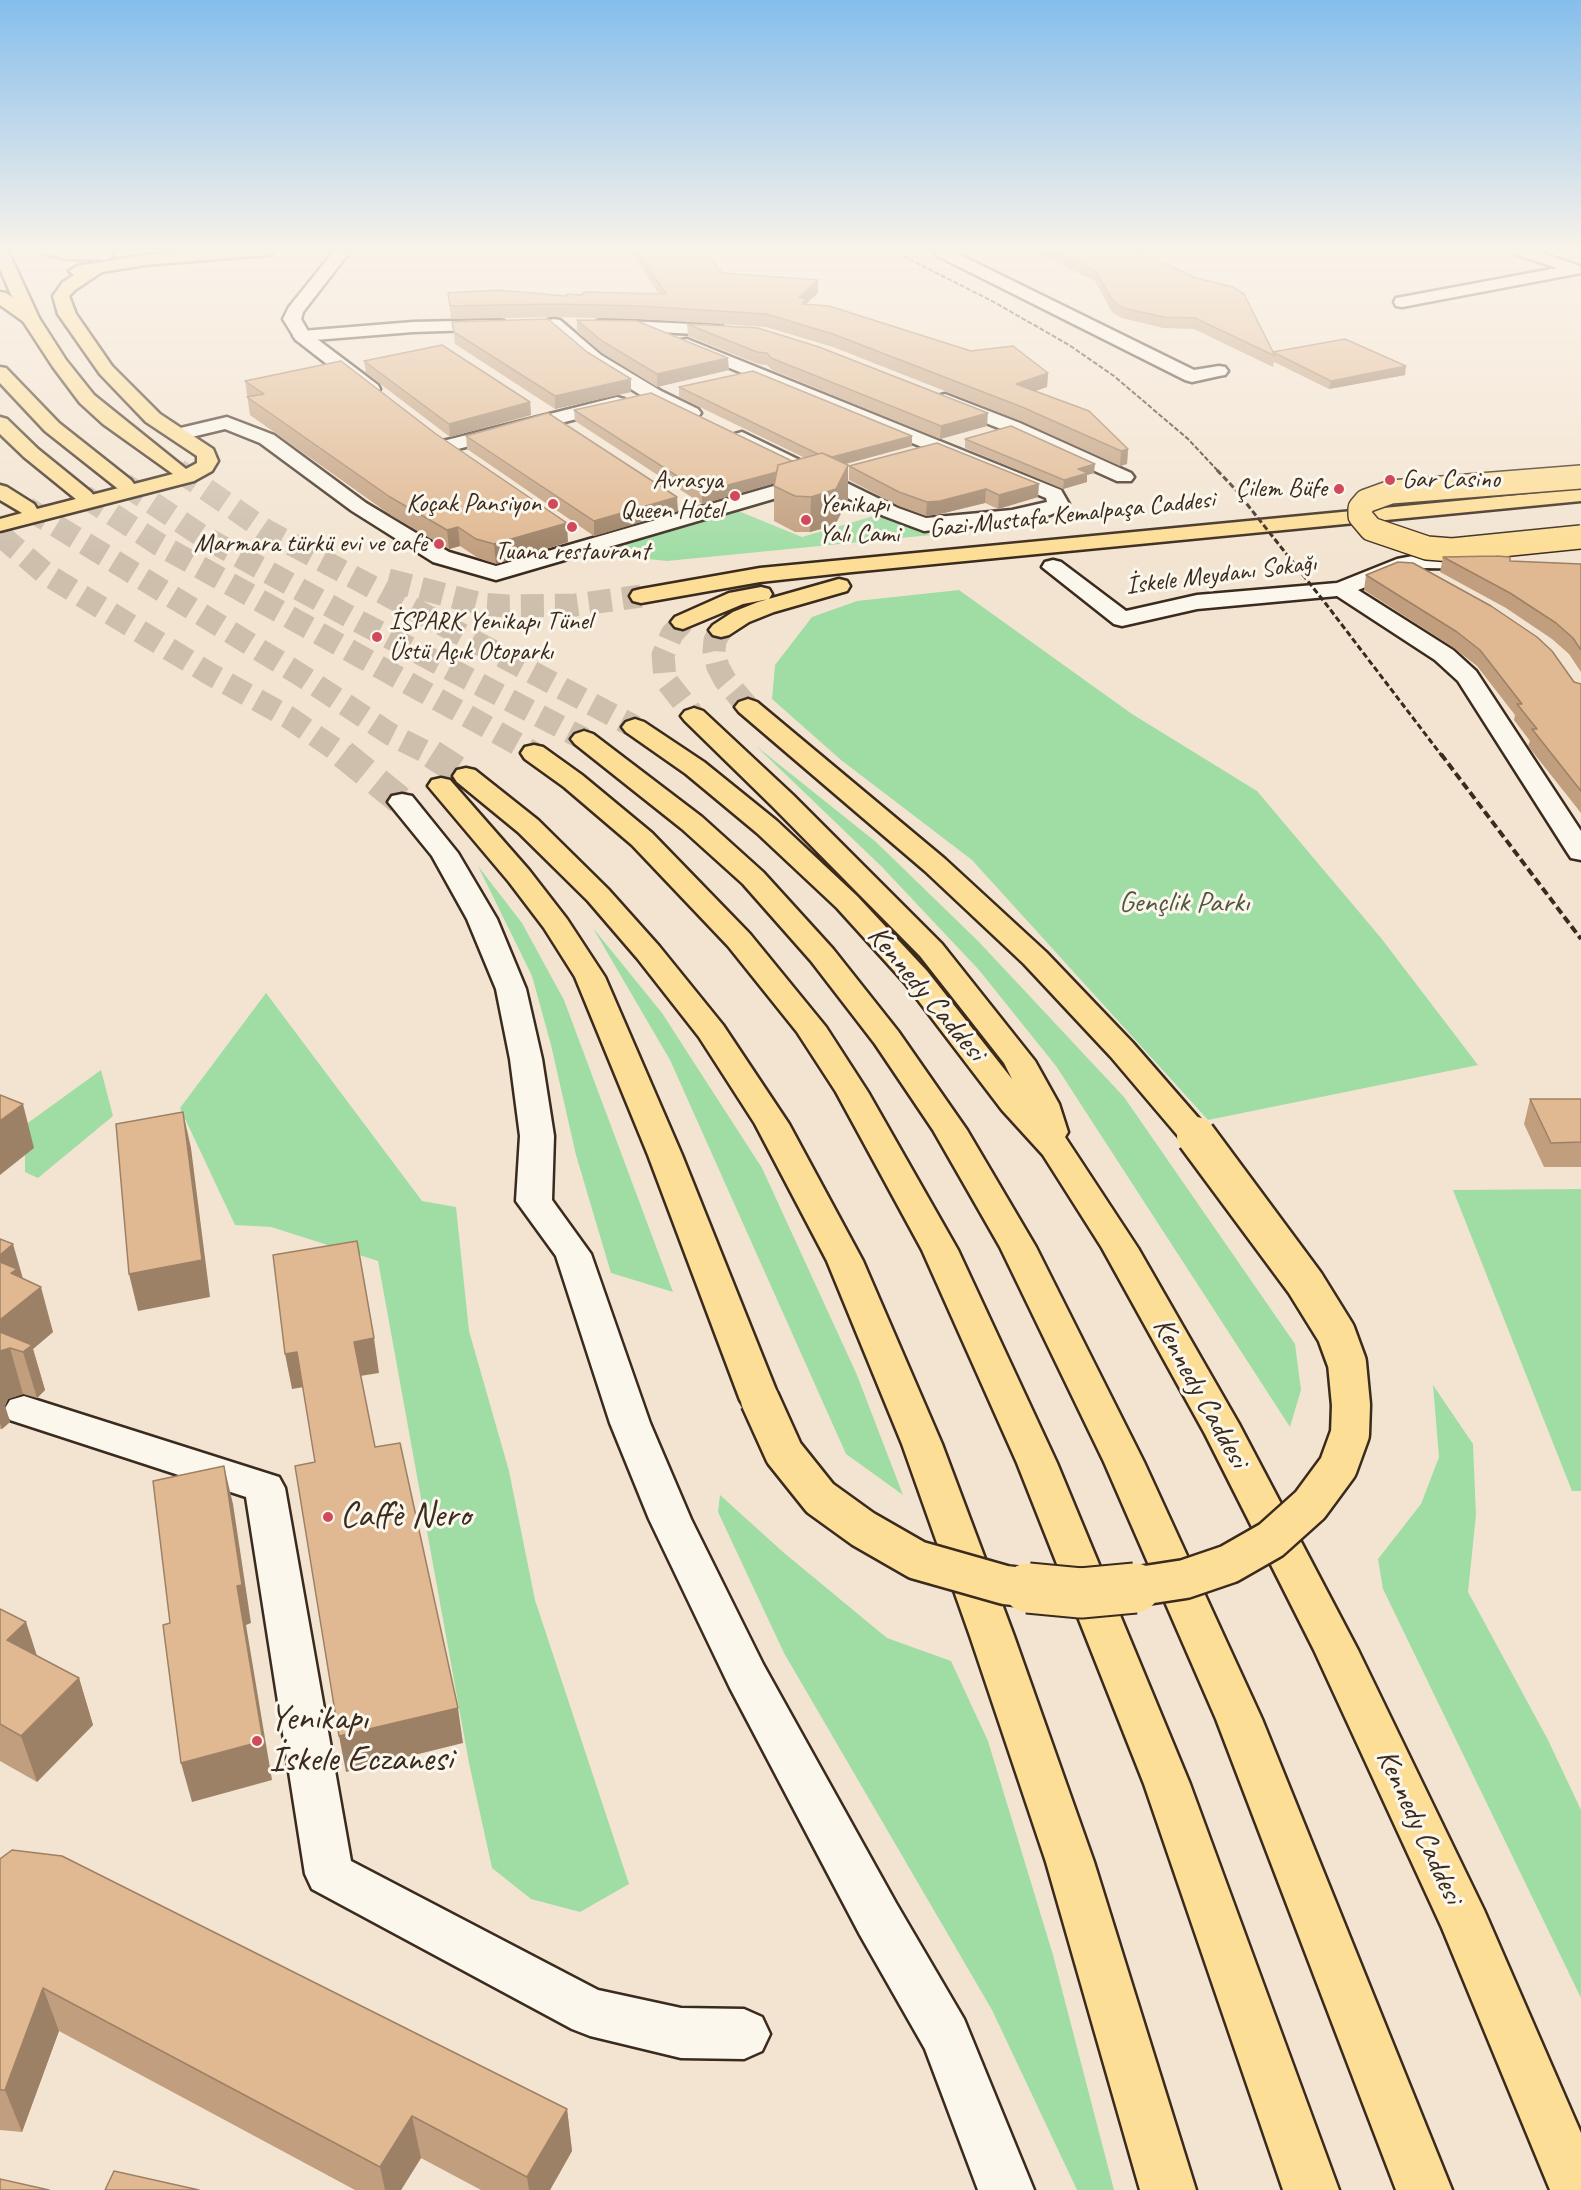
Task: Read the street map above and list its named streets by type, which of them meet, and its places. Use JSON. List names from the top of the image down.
{
  "streets": {
    "main road": ["Gazi Mustafa Kemalpaşa Caddesi", "Kennedy Caddesi"],
    "street": ["İskele Meydanı Sokağı"]
  },
  "crossings": [
    ["Gazi Mustafa Kemalpaşa Caddesi", "İskele Meydanı Sokağı"]
  ],
  "parks": ["Gençlik Parkı"],
  "places": [
    "Gar Casino",
    "Çilem Büfe",
    "Avrasya Queen Hotel",
    "Koçak Pansiyon",
    "Yenikapı Yalı Cami",
    "Tuana restaurant",
    "Marmara türkü evi ve cafe",
    "İSPARK Yenikapı Tünel Üstü Açık Otoparkı",
    "Caffè Nero",
    "Yenikapı İskele Eczanesi"
  ]
}
